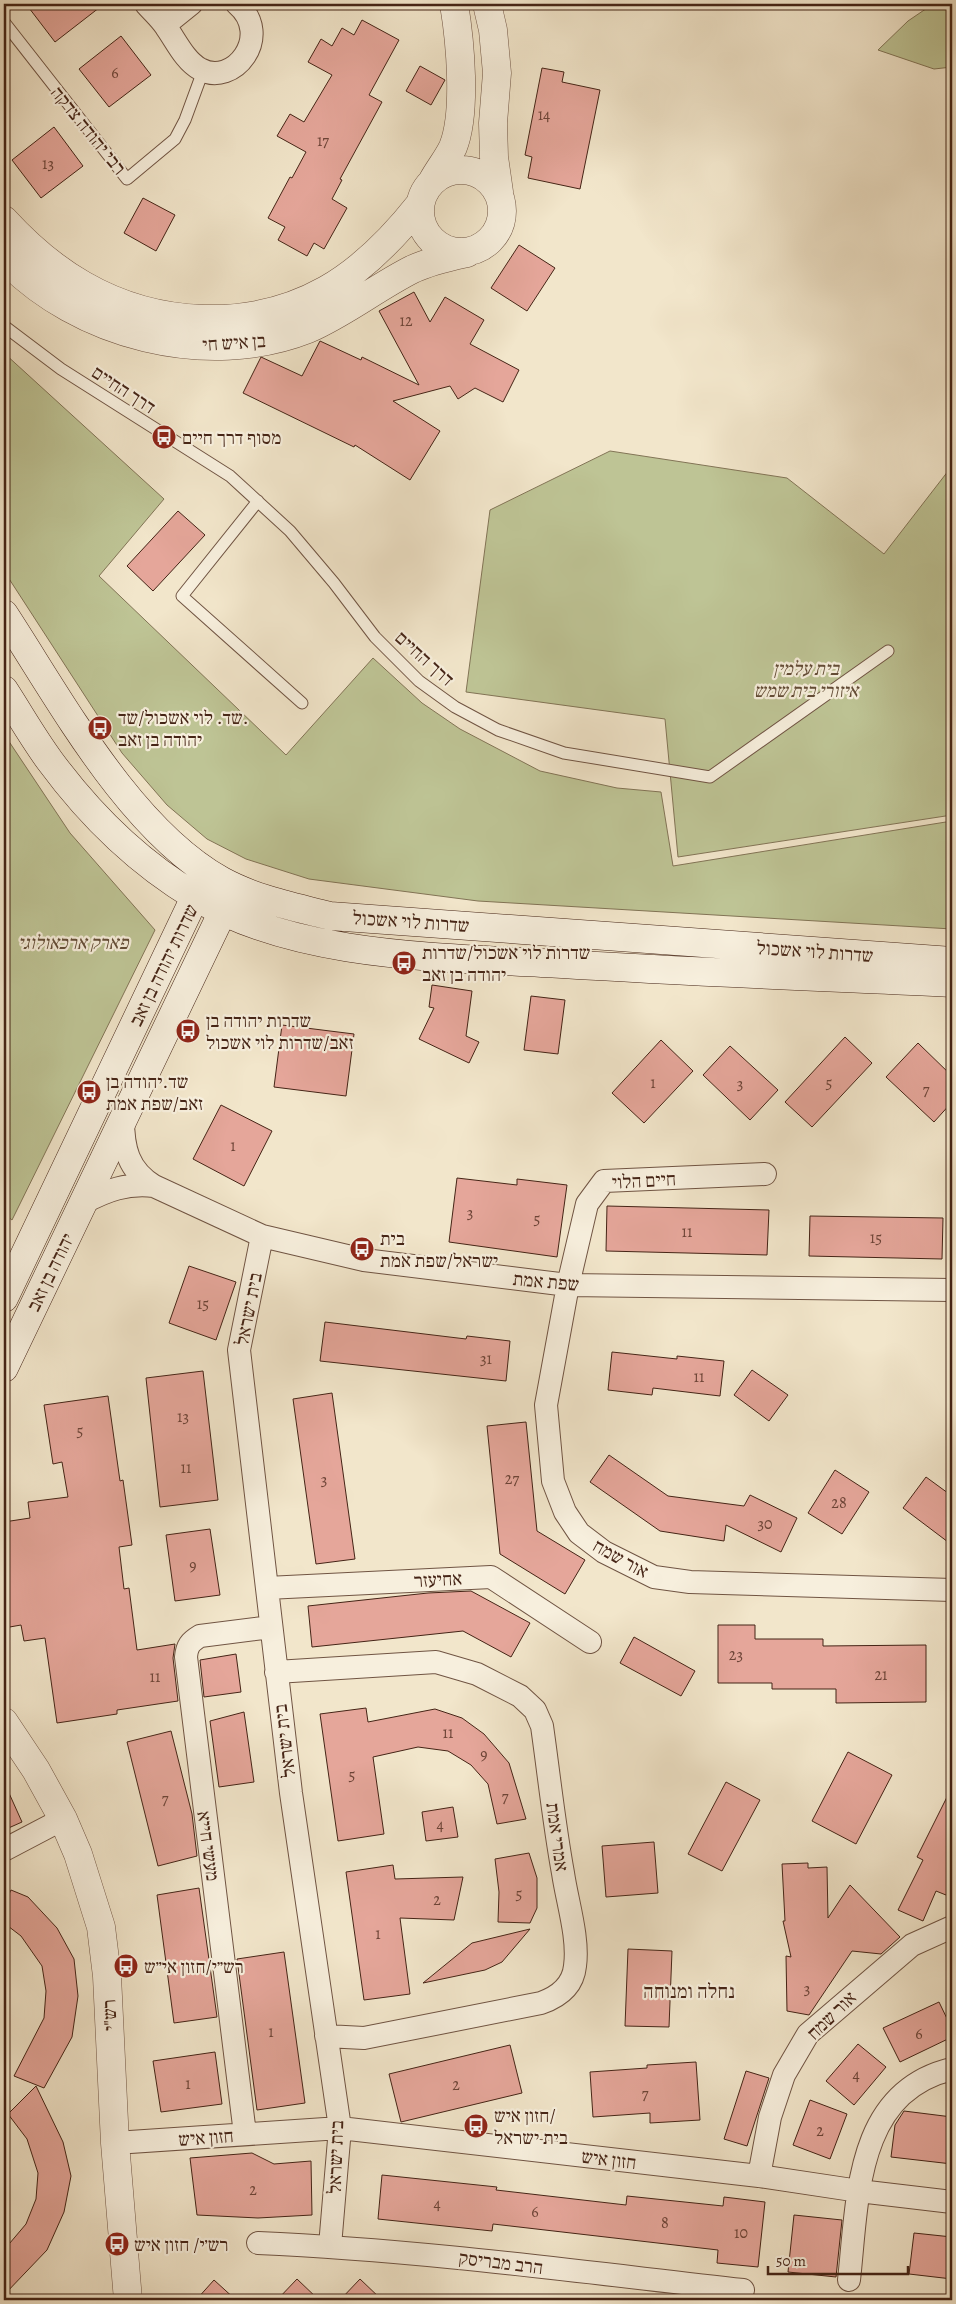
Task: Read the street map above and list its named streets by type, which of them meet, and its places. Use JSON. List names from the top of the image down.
{
  "streets": {
    "main road": [
      "בן איש חי",
      "שדרות לוי אשכול",
      "שדרות יהודה בן זאב",
      "יהודה בן זאב",
      "רש\"י"
    ],
    "street": [
      "חיים הלוי",
      "שפת אמת",
      "בית ישראל",
      "אור שמח",
      "אחיעזר",
      "אמרי אמת",
      "מעשי חייא",
      "חזון איש",
      "הרב מבריסק"
    ],
    "lane": ["רבי יהודה צדקה", "דרך החיים"]
  },
  "crossings": [
    ["שדרות לוי אשכול", "שדרות יהודה בן זאב"],
    ["שדרות יהודה בן זאב", "יהודה בן זאב"],
    ["שדרות יהודה בן זאב", "שפת אמת"],
    ["חיים הלוי", "שפת אמת"],
    ["חיים הלוי", "אור שמח"],
    ["יהודה בן זאב", "שפת אמת"],
    ["שפת אמת", "בית ישראל"],
    ["שפת אמת", "אור שמח"],
    ["בית ישראל", "אחיעזר"],
    ["בית ישראל", "אמרי אמת"],
    ["בית ישראל", "מעשי חייא"],
    ["בית ישראל", "חזון איש"],
    ["בית ישראל", "הרב מבריסק"],
    ["אור שמח", "חזון איש"],
    ["מעשי חייא", "חזון איש"],
    ["רש\"י", "חזון איש"]
  ],
  "districts": ["נחלה ומנוחה"],
  "parks": ["בית עלמין איזורי בית שמש", "פארק ארכאולוגי"],
  "places": {
    "bus stop": [
      "מסוף דרך חיים",
      "שד. לוי אשכול/שד. יהודה בן זאב",
      "שדרות לוי אשכול/שדרות יהודה בן זאב",
      "שדרות יהודה בן זאב/שדרות לוי אשכול",
      "שד.יהודה בן זאב/שפת אמת",
      "בית ישראל/שפת אמת",
      "רש״י/חזון אי״ש",
      "חזון איש/ בית ישראל",
      "רש׳י/ חזון איש"
    ]
  },
  "house_numbers": [
    "6",
    "14",
    "17",
    "13",
    "12",
    "1",
    "5",
    "3",
    "7",
    "1",
    "3",
    "5",
    "11",
    "15",
    "15",
    "31",
    "11",
    "13",
    "5",
    "11",
    "27",
    "3",
    "28",
    "30",
    "9",
    "23",
    "21",
    "11",
    "11",
    "9",
    "5",
    "7",
    "7",
    "4",
    "5",
    "2",
    "1",
    "3",
    "1",
    "6",
    "4",
    "1",
    "2",
    "7",
    "2",
    "2",
    "4",
    "6",
    "8",
    "10"
  ],
  "scale_bar": "50 m"
}
